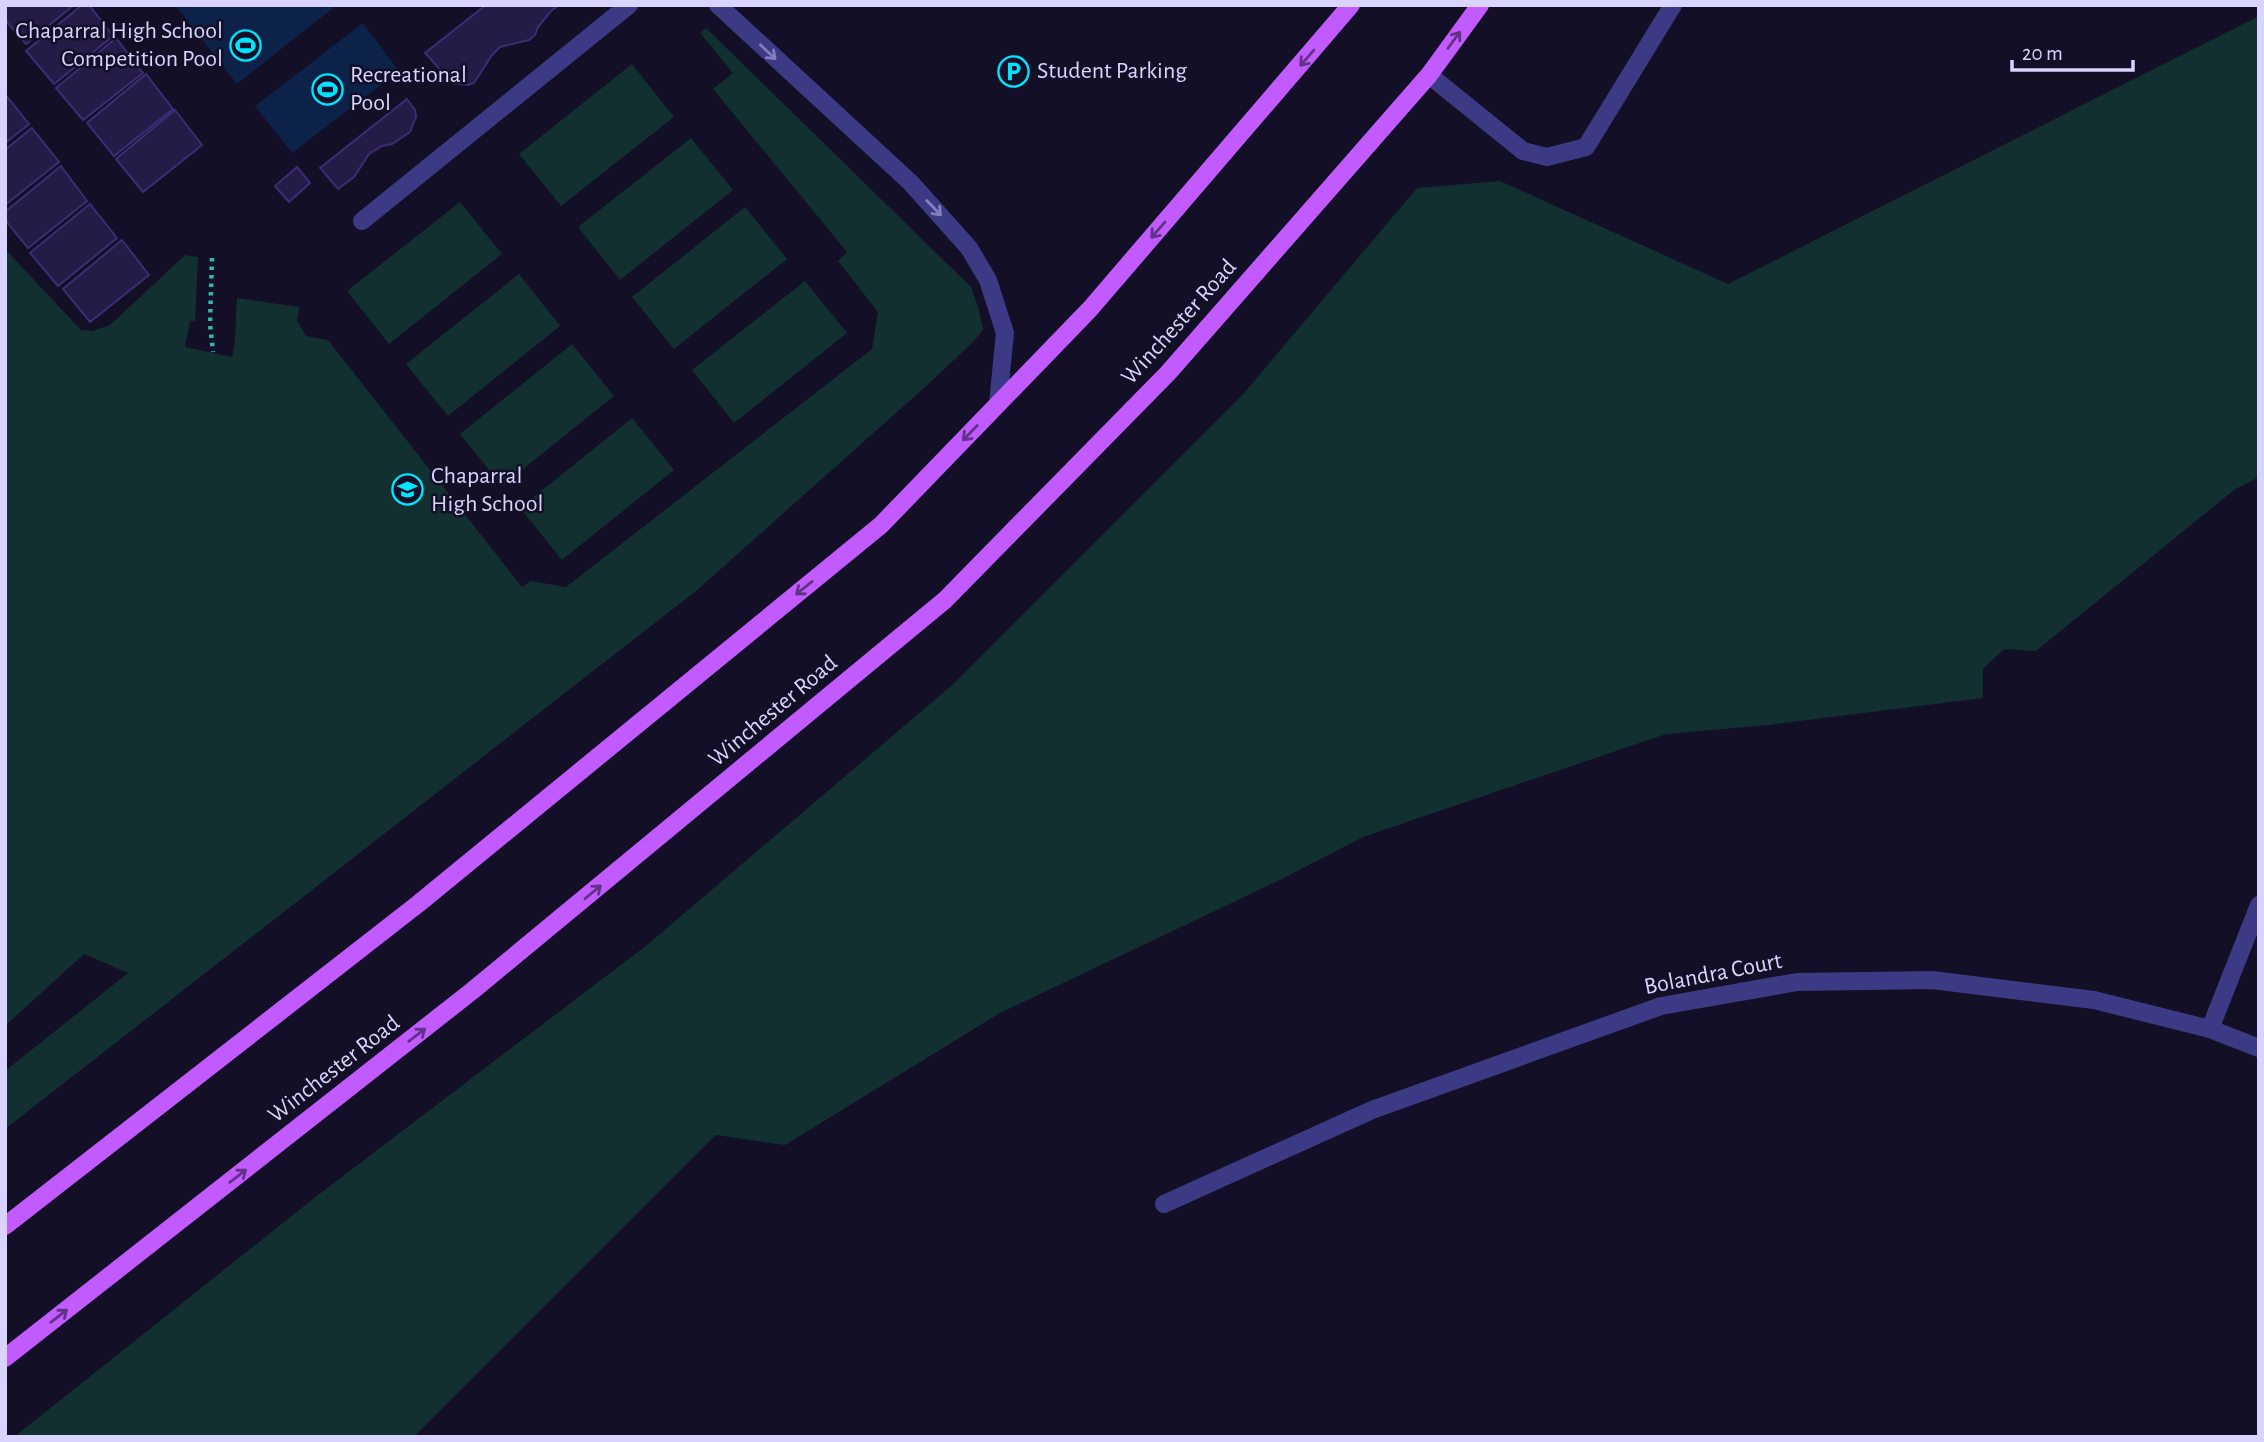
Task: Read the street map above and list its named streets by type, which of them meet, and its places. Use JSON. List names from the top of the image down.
{
  "streets": {
    "main road": ["Winchester Road"],
    "street": ["Bolandra Court"]
  },
  "places": {
    "sports": ["Chaparral High School Competition Pool", "Recreational Pool"],
    "parking": ["Student Parking"],
    "school or university": ["Chaparral High School"]
  },
  "scale_bar": "20 m"
}
